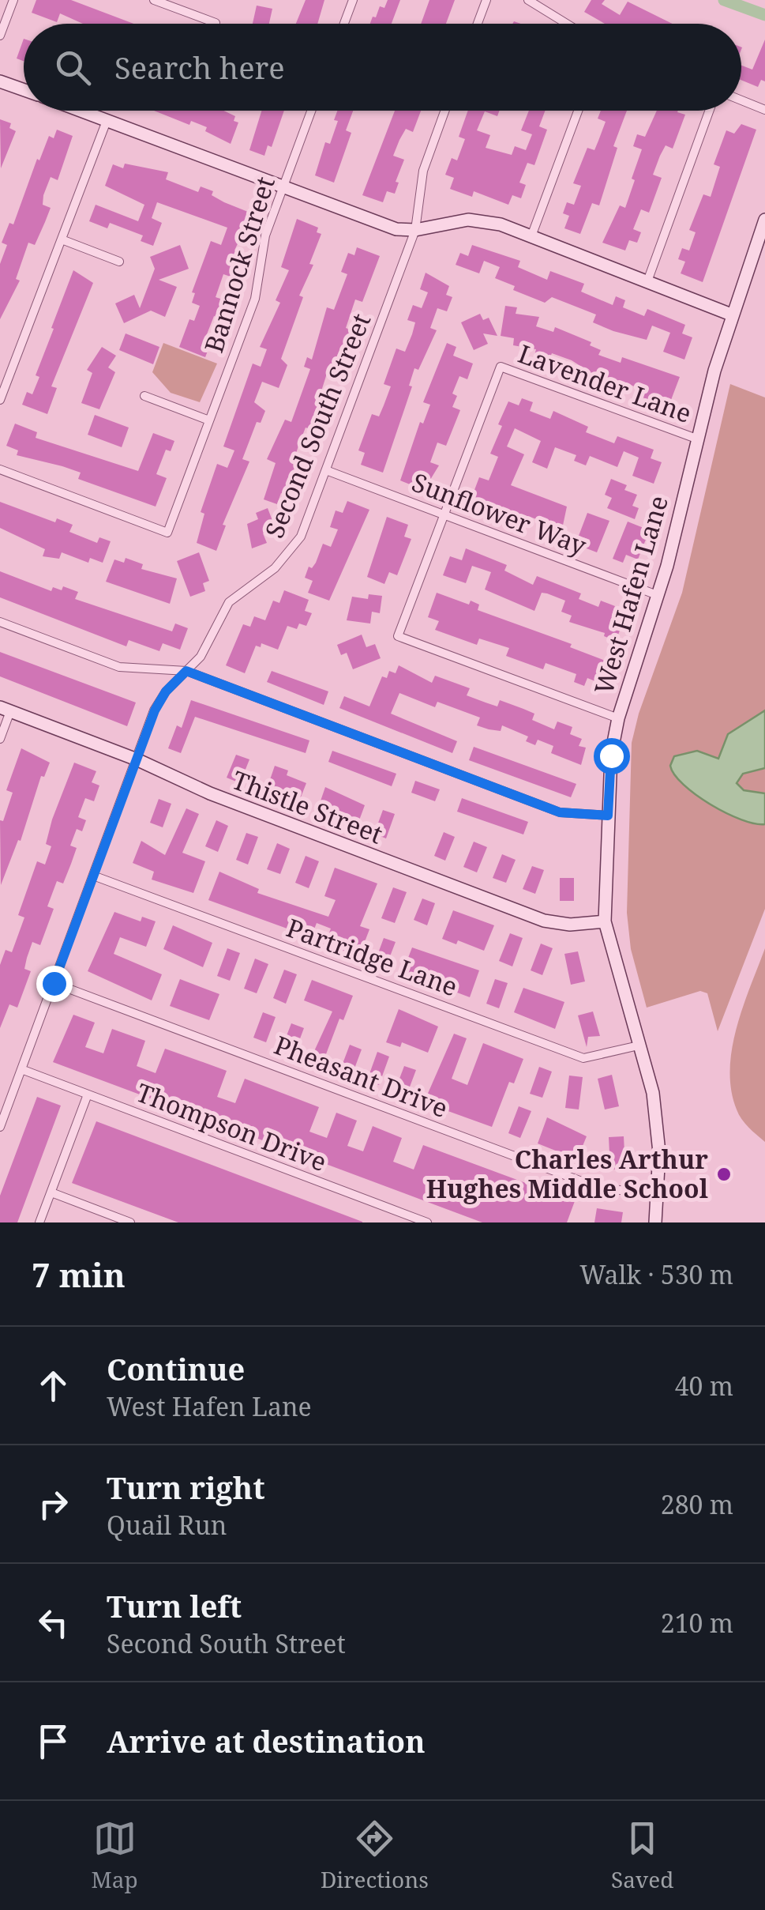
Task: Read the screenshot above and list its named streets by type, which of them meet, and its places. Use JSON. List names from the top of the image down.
{
  "streets": {
    "street": [
      "Bannock Street",
      "Lavender Lane",
      "Second South Street",
      "Sunflower Way",
      "West Hafen Lane",
      "Thistle Street",
      "Partridge Lane",
      "Pheasant Drive",
      "Thompson Drive"
    ]
  },
  "crossings": [
    ["Lavender Lane", "Sunflower Way"],
    ["Lavender Lane", "West Hafen Lane"],
    ["Second South Street", "Sunflower Way"],
    ["Second South Street", "Thistle Street"],
    ["Second South Street", "Partridge Lane"],
    ["Second South Street", "Pheasant Drive"],
    ["Second South Street", "Thompson Drive"],
    ["Sunflower Way", "West Hafen Lane"],
    ["West Hafen Lane", "Thistle Street"],
    ["West Hafen Lane", "Partridge Lane"],
    ["West Hafen Lane", "Pheasant Drive"]
  ],
  "places": ["Charles Arthur Hughes Middle School"],
  "page": {
    "search": "Search here",
    "heading": ["7 min", "Walk · 530 m"],
    "list": [
      ["Continue", "West Hafen Lane", "40 m"],
      ["Turn right", "Quail Run", "280 m"],
      ["Turn left", "Second South Street", "210 m"],
      "Arrive at destination"
    ],
    "nav": ["Map", "Directions", "Saved"]
  }
}
